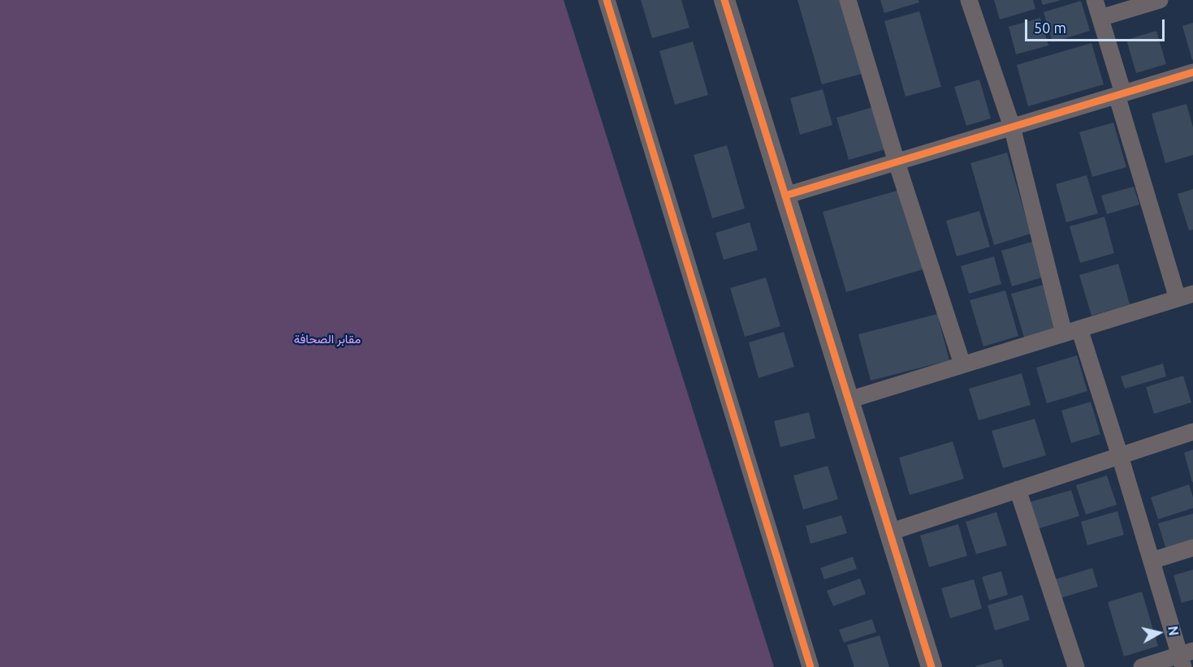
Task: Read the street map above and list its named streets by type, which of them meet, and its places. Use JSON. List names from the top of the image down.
{
  "parks": ["مقابر الصحافة"],
  "scale_bar": "50 m",
  "north": "right"
}
